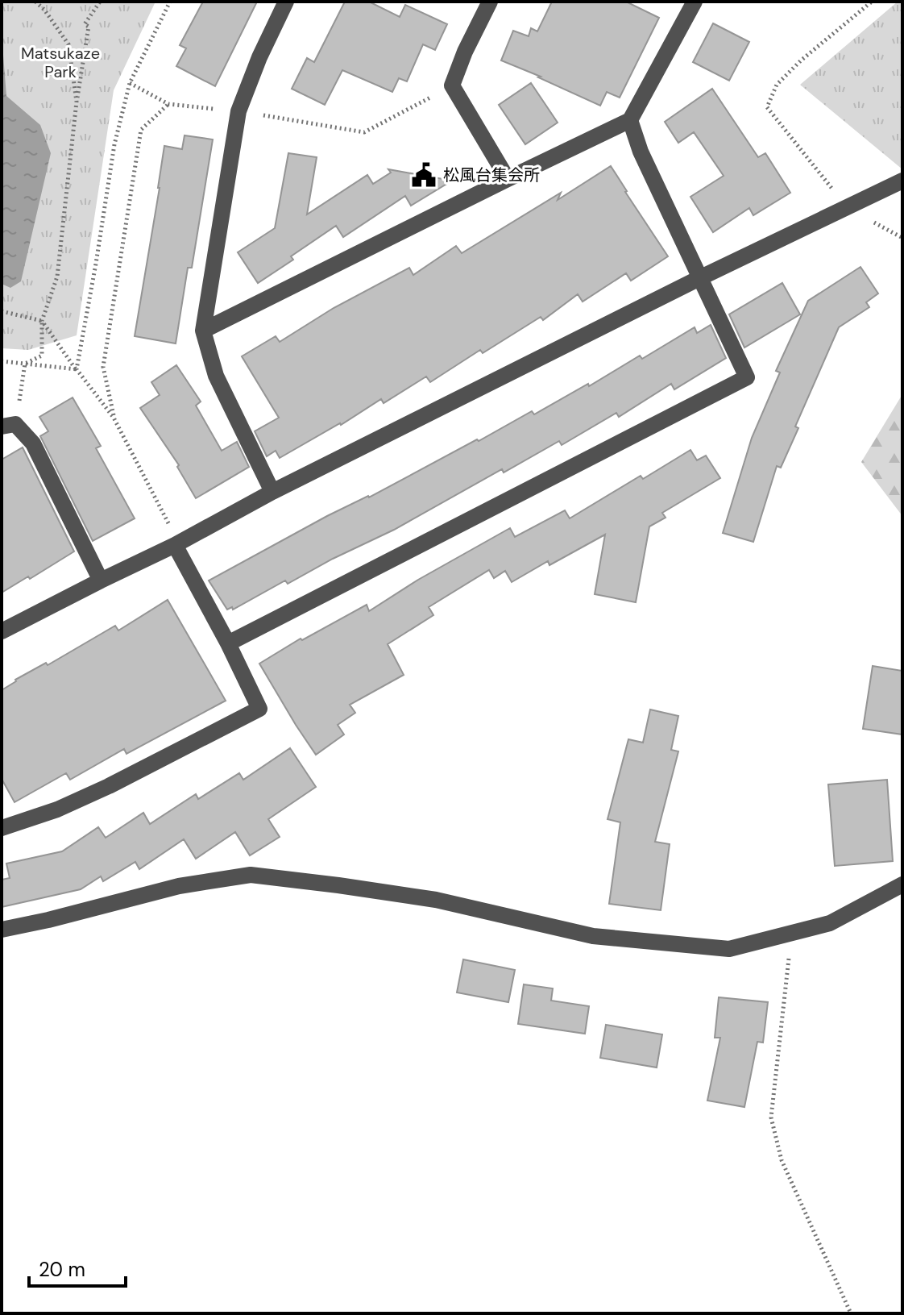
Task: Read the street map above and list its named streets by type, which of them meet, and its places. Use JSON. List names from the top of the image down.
{
  "parks": ["Matsukaze Park"],
  "places": {
    "public building": ["松風台集会所"]
  },
  "scale_bar": "20 m"
}
